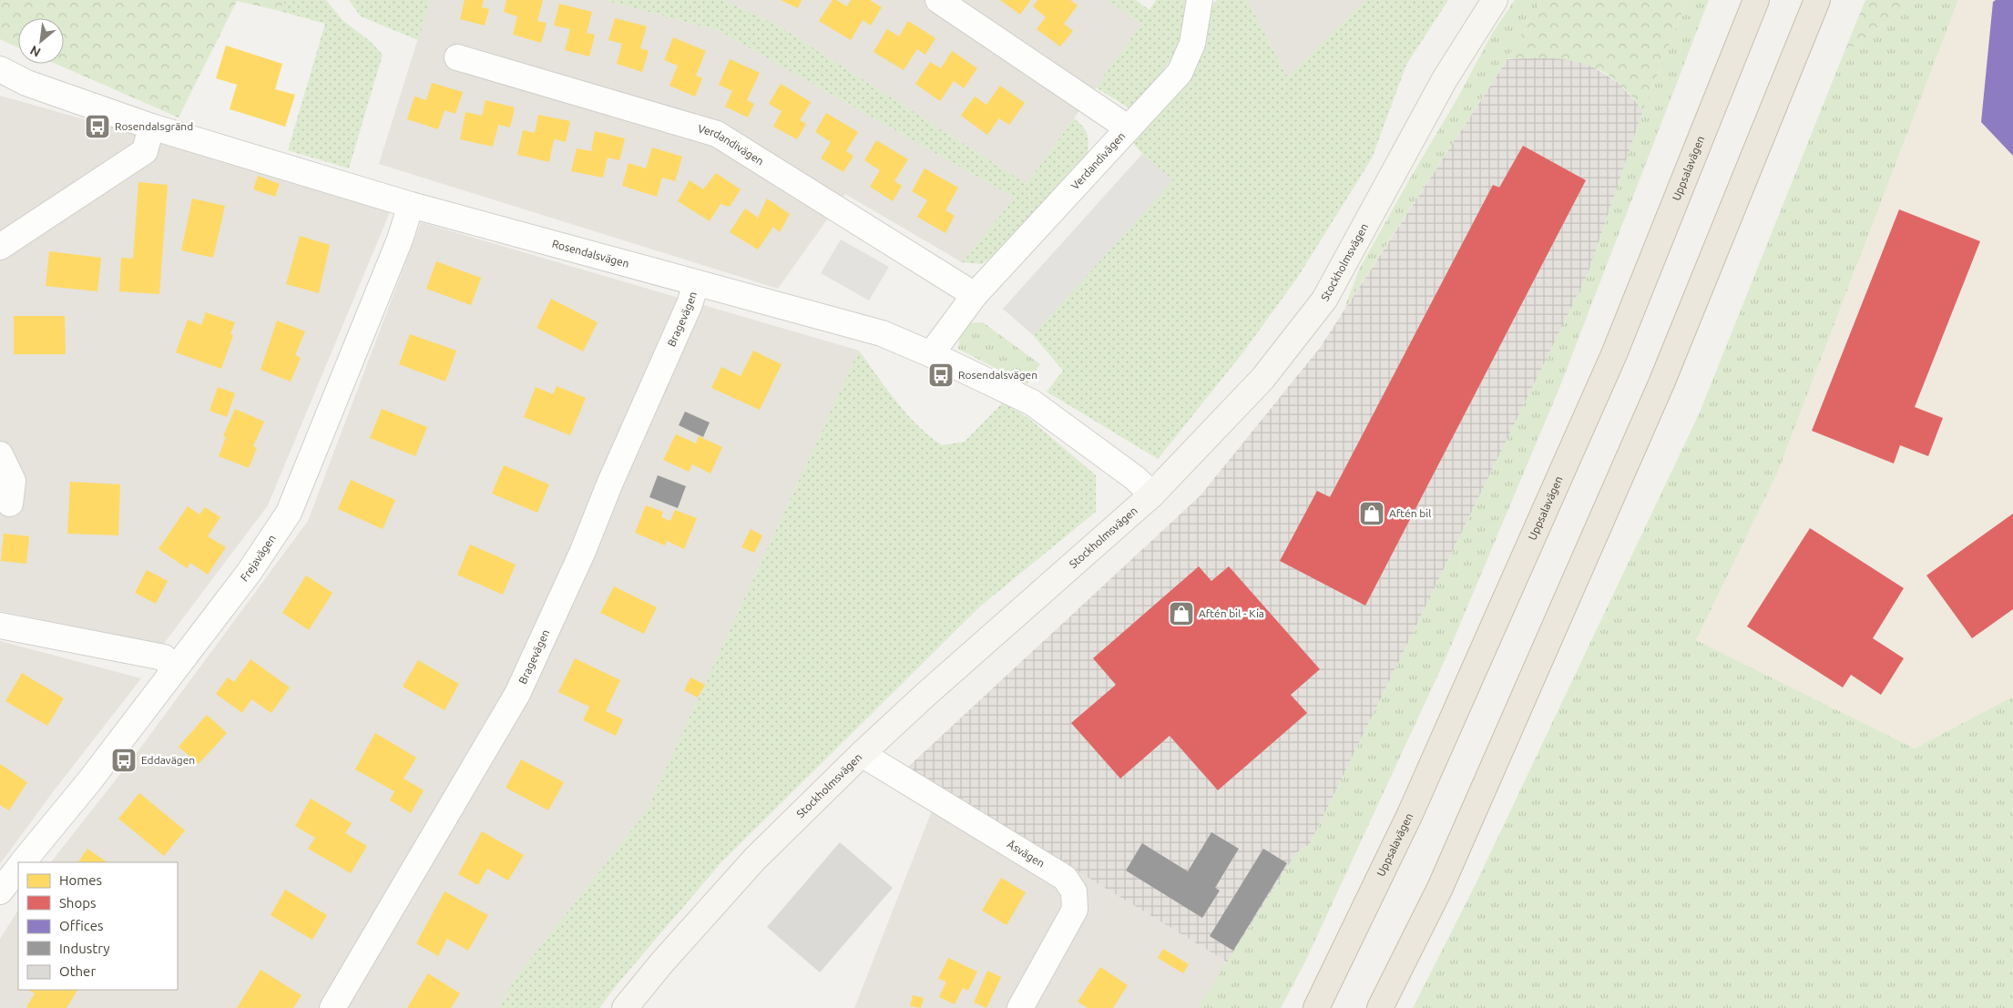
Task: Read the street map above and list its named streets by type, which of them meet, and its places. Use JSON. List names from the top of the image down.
{
  "streets": {
    "highway": ["Uppsalavägen"],
    "main road": ["Stockholmsvägen"],
    "street": [
      "Verdandivägen",
      "Rosendalsvägen",
      "Bragevägen",
      "Frejavägen",
      "Åsvägen"
    ]
  },
  "crossings": [
    ["Verdandivägen", "Rosendalsvägen"],
    ["Rosendalsvägen", "Stockholmsvägen"],
    ["Rosendalsvägen", "Bragevägen"],
    ["Rosendalsvägen", "Frejavägen"],
    ["Stockholmsvägen", "Åsvägen"]
  ],
  "places": {
    "bus stop": ["Rosendalsgränd", "Rosendalsvägen", "Eddavägen"],
    "shop": ["Aftén bil", "Aftén bil - Kia"]
  },
  "legend": [
    "Homes",
    "Shops",
    "Offices",
    "Industry",
    "Other"
  ],
  "north": "bottom left"
}
